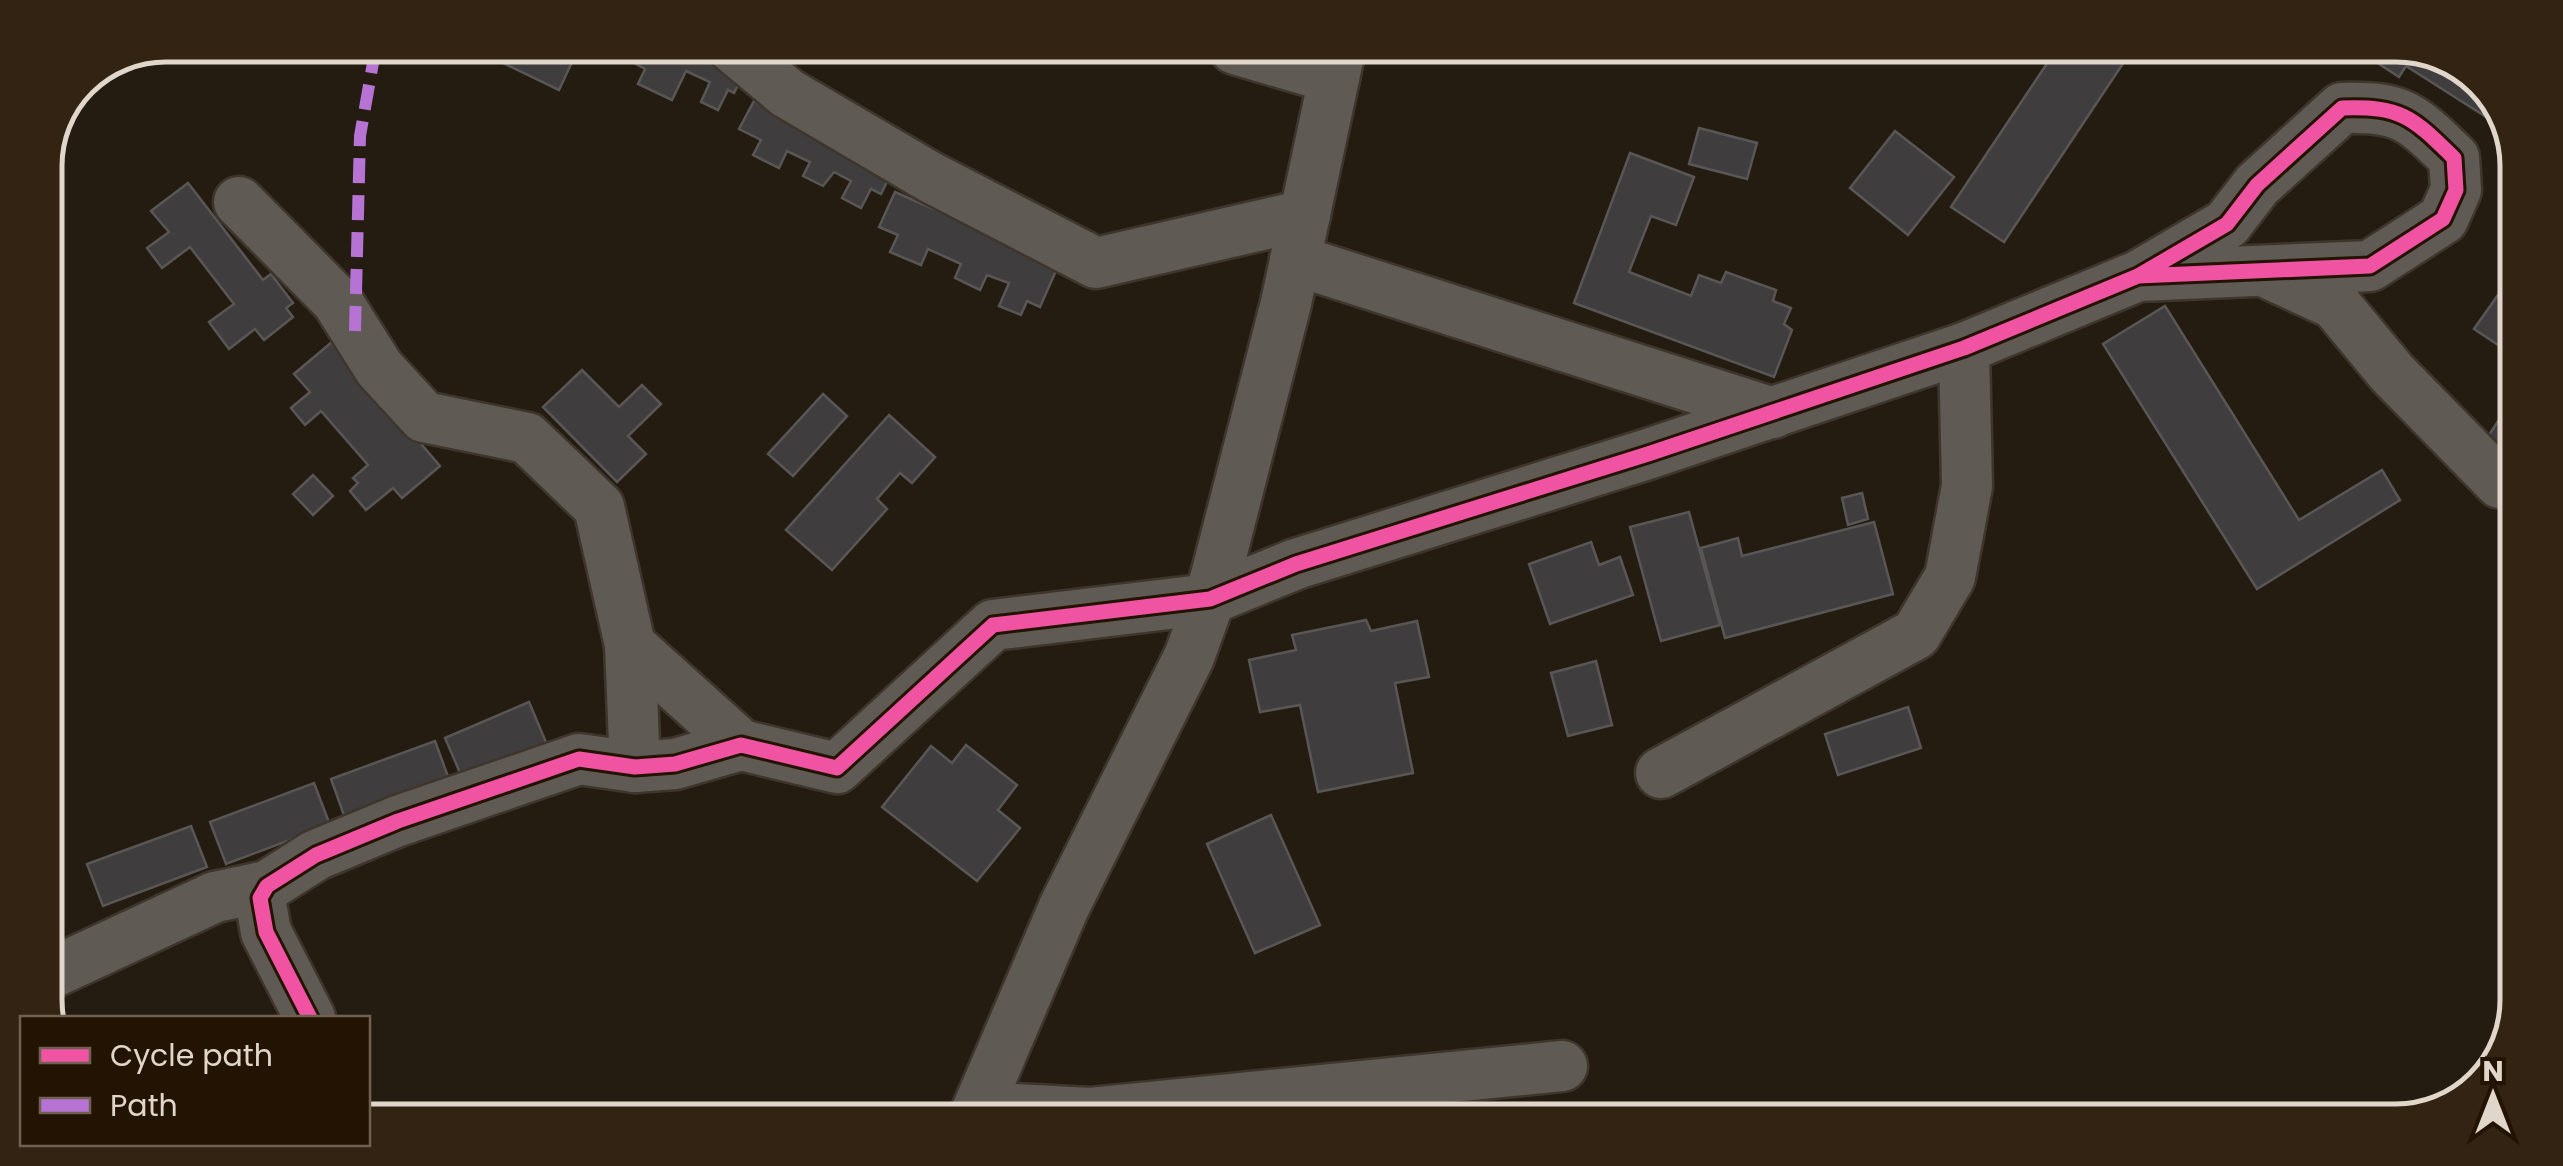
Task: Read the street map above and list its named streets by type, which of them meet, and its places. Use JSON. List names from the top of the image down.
{
  "legend": ["Cycle path", "Path"],
  "north": "top"
}
